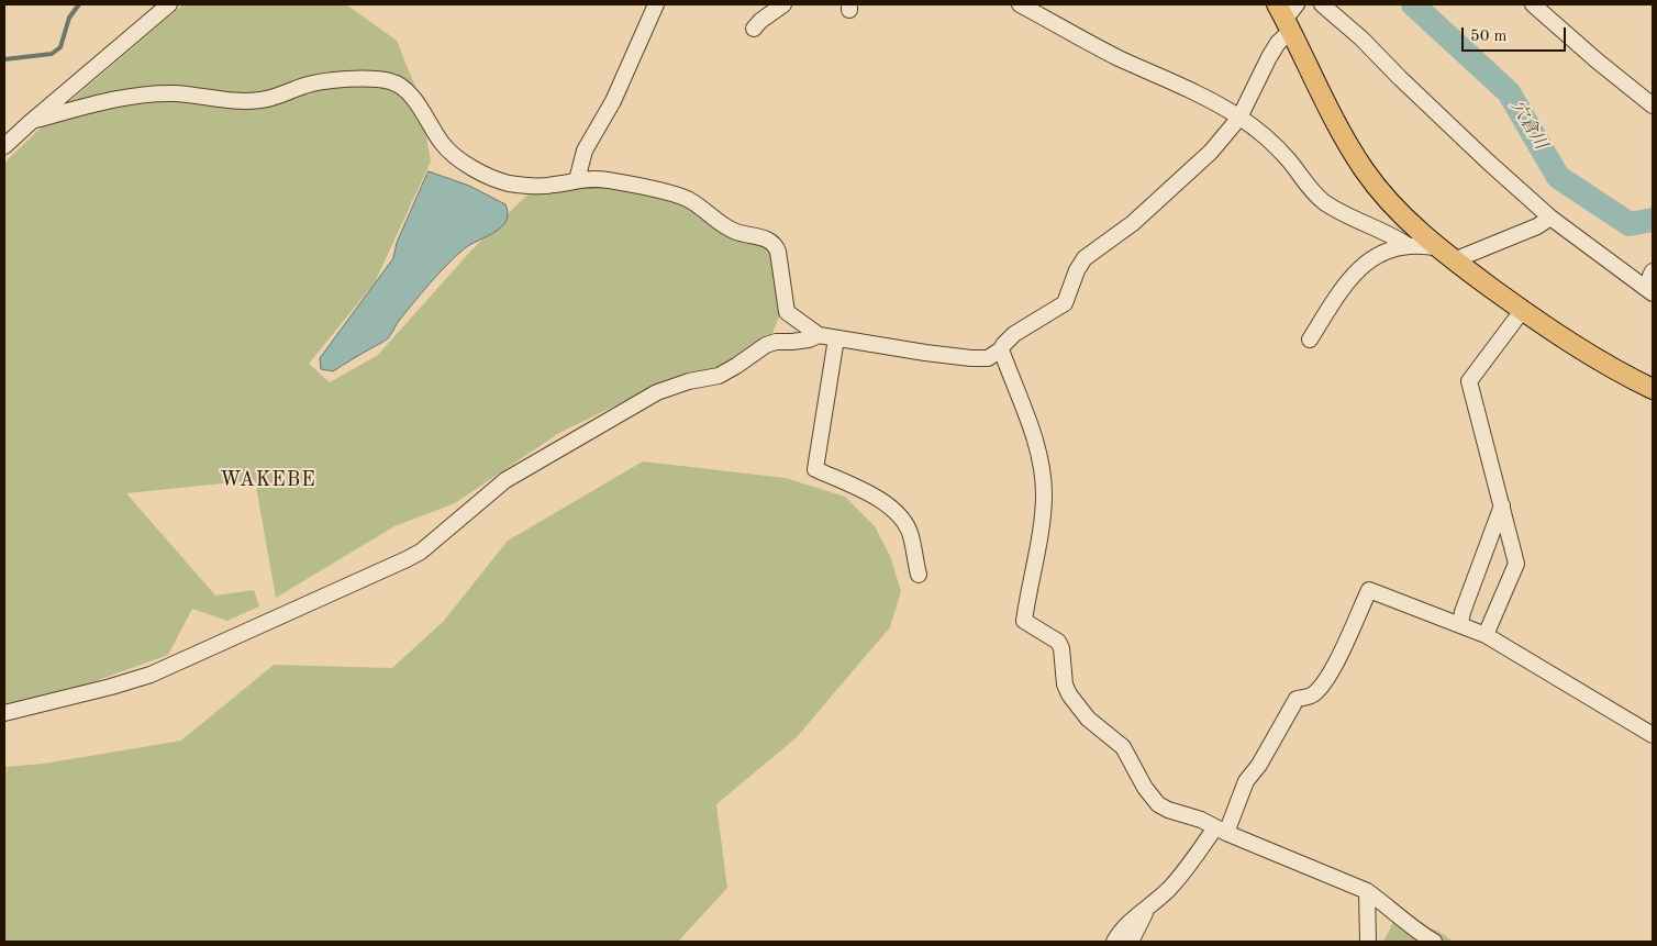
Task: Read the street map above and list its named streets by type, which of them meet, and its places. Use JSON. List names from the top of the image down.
{
  "districts": ["WAKEBE"],
  "water": ["穴倉川"],
  "scale_bar": "50 m"
}
